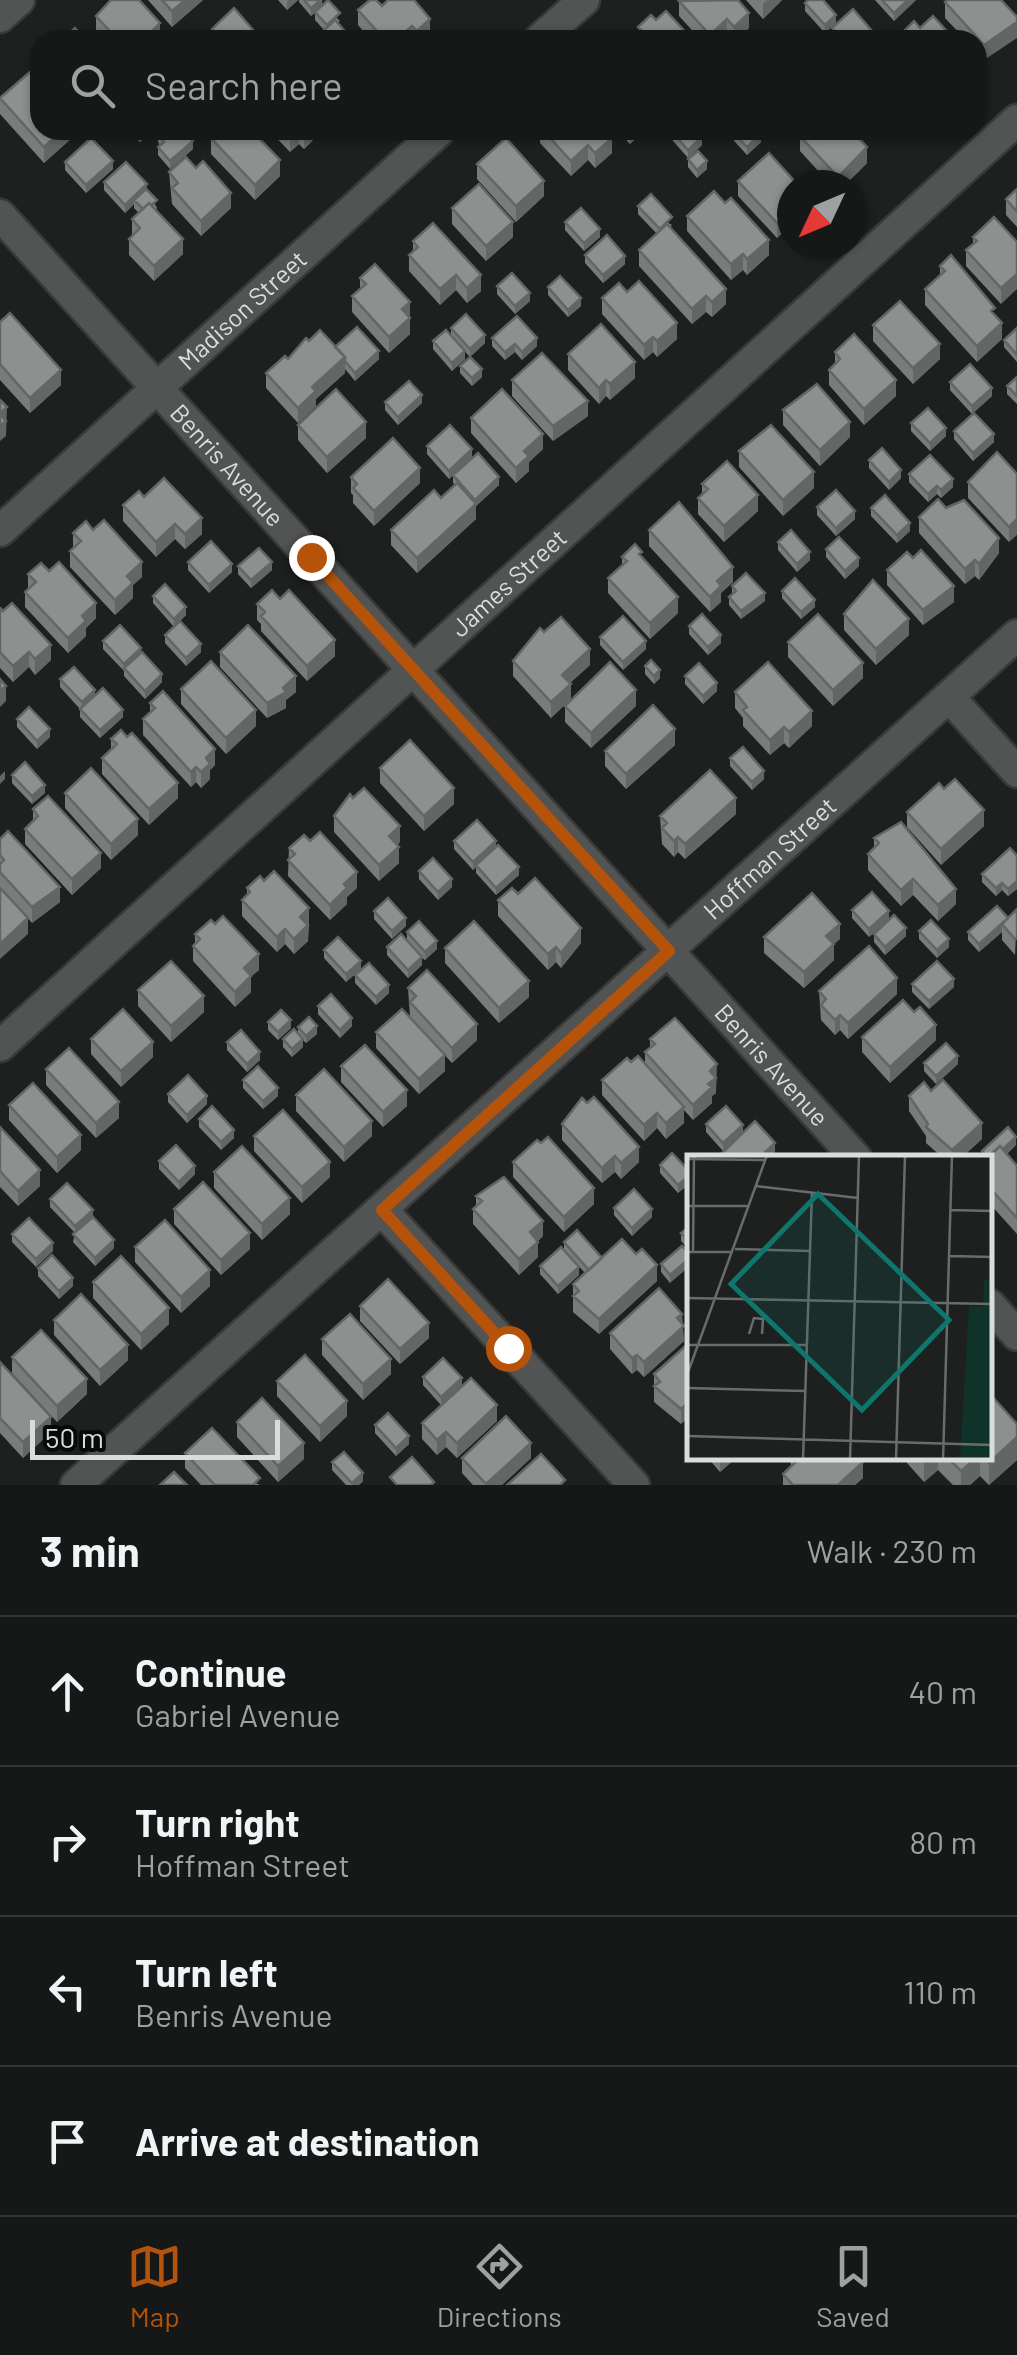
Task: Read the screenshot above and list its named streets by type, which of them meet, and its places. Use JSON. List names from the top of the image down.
{
  "streets": {
    "street": [
      "Madison Street",
      "Benris Avenue",
      "James Street",
      "Hoffman Street"
    ]
  },
  "crossings": [
    ["Madison Street", "Benris Avenue"],
    ["Benris Avenue", "James Street"],
    ["Benris Avenue", "Hoffman Street"]
  ],
  "scale_bar": "50 m",
  "north": "bottom left",
  "page": {
    "search": "Search here",
    "scale": "50 m",
    "heading": ["3 min", "Walk · 230 m"],
    "list": [
      ["Continue", "Gabriel Avenue", "40 m"],
      ["Turn right", "Hoffman Street", "80 m"],
      ["Turn left", "Benris Avenue", "110 m"],
      "Arrive at destination"
    ],
    "nav": ["Map", "Directions", "Saved"]
  }
}
